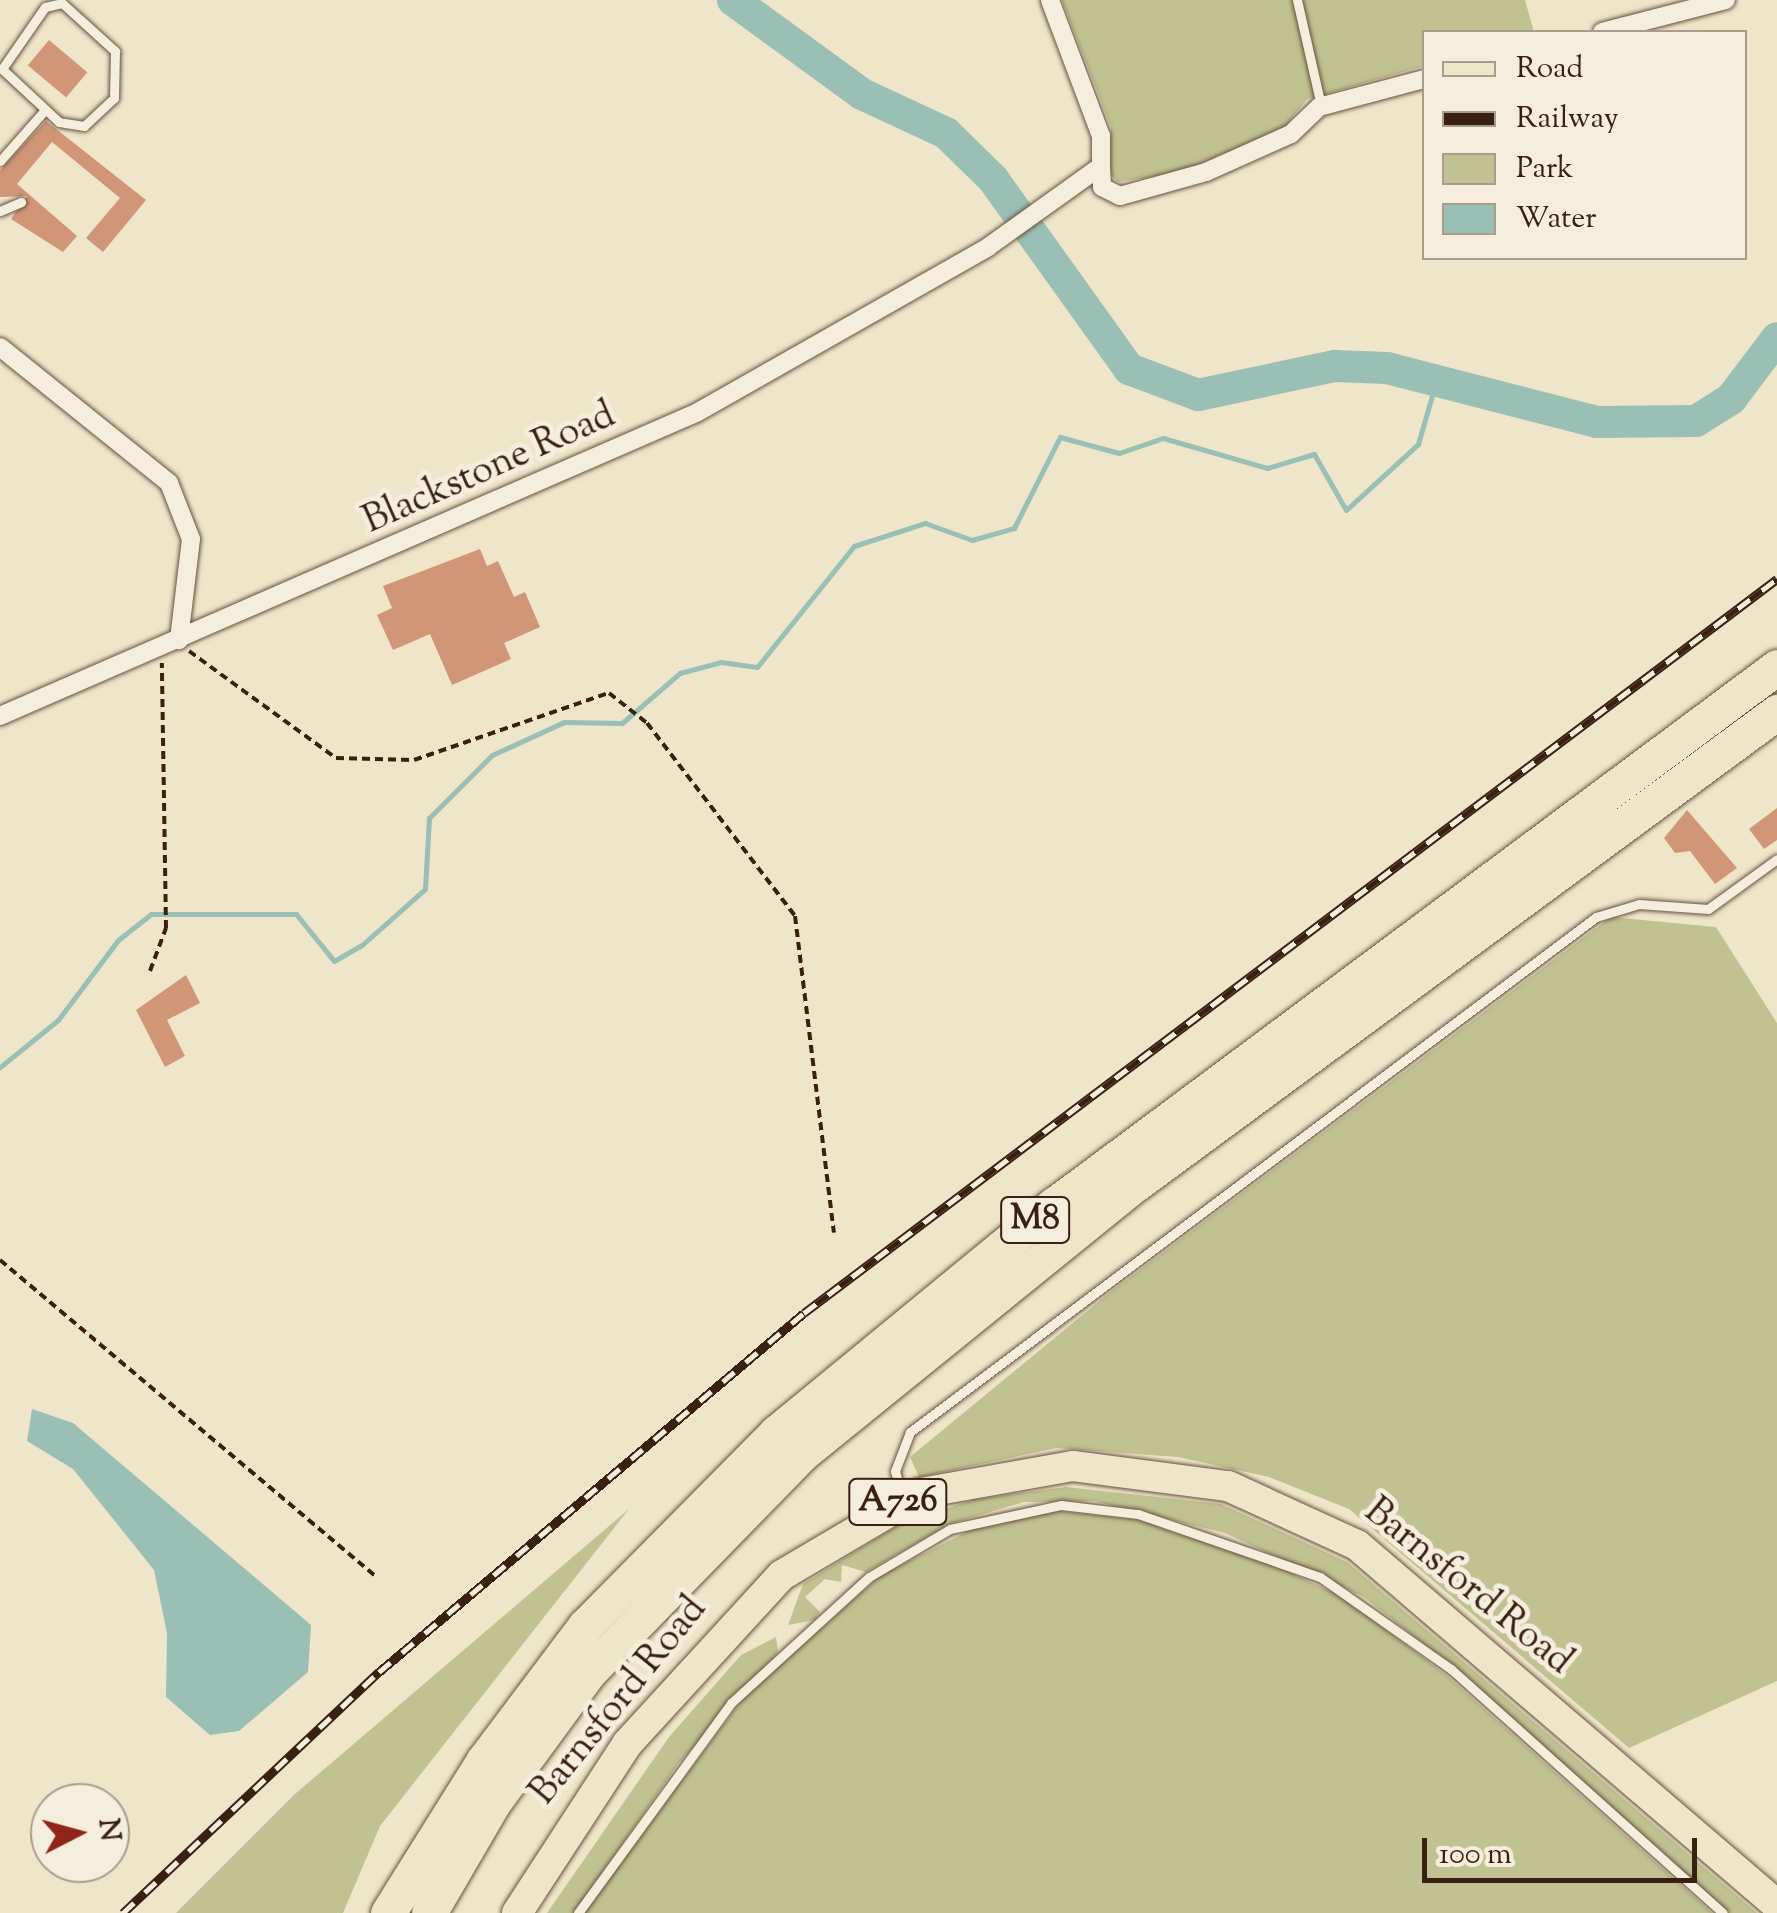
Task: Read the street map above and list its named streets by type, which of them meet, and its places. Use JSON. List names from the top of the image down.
{
  "streets": {
    "highway": ["M8"],
    "main road": ["A726", "Barnsford Road"],
    "street": ["Blackstone Road"]
  },
  "legend": [
    "Road",
    "Railway",
    "Park",
    "Water"
  ],
  "scale_bar": "100 m",
  "north": "right"
}
